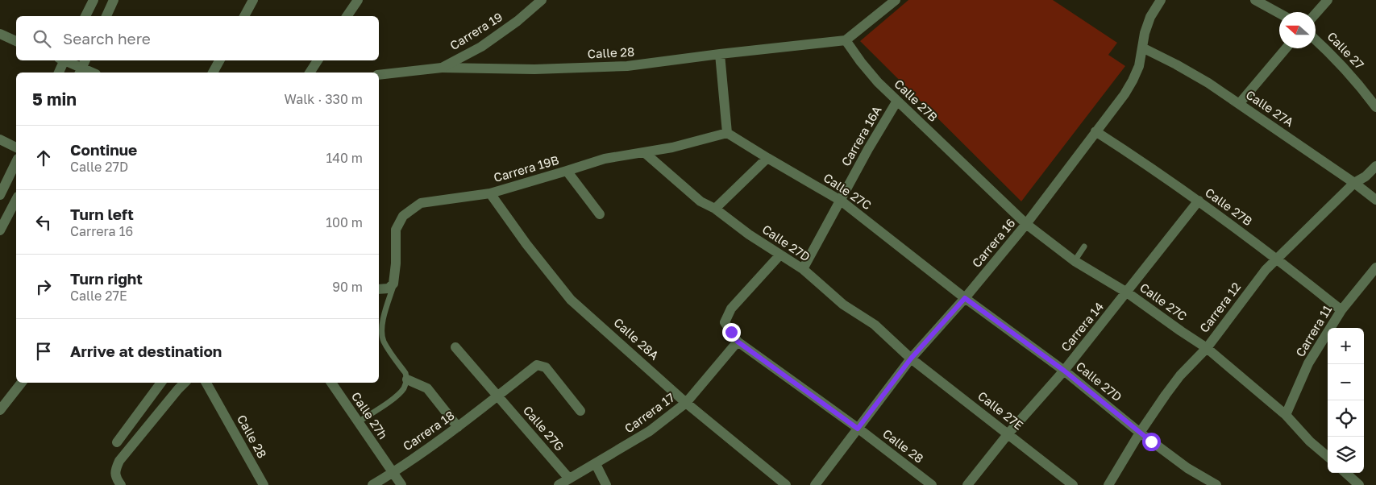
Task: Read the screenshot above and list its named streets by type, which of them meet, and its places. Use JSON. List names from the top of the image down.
{
  "streets": {
    "street": [
      "Carrera 19",
      "Calle 27",
      "Calle 28",
      "Calle 27B",
      "Calle 27A",
      "Carrera 16A",
      "Carrera 19B",
      "Calle 27C",
      "Calle 27D",
      "Carrera 16",
      "Carrera 12",
      "Carrera 14",
      "Carrera 11",
      "Calle 28A",
      "Calle 27E",
      "Carrera 17",
      "Calle 27h",
      "Calle 27G",
      "Carrera 18"
    ]
  },
  "crossings": [
    ["Carrera 19", "Calle 28"],
    ["Calle 28", "Calle 27B"],
    ["Calle 28", "Carrera 16"],
    ["Calle 27B", "Carrera 16A"],
    ["Calle 27B", "Calle 27C"],
    ["Calle 27B", "Carrera 16"],
    ["Calle 27B", "Carrera 12"],
    ["Calle 27B", "Carrera 14"],
    ["Calle 27B", "Carrera 11"],
    ["Calle 27A", "Carrera 16"],
    ["Calle 27A", "Carrera 12"],
    ["Carrera 16A", "Calle 27C"],
    ["Carrera 16A", "Calle 27D"],
    ["Carrera 19B", "Calle 27C"],
    ["Carrera 19B", "Calle 27D"],
    ["Carrera 19B", "Calle 28A"],
    ["Calle 27C", "Calle 27D"],
    ["Calle 27C", "Carrera 16"],
    ["Calle 27C", "Carrera 12"],
    ["Calle 27C", "Carrera 14"],
    ["Calle 27C", "Carrera 11"],
    ["Calle 27D", "Carrera 16"],
    ["Calle 27D", "Carrera 12"],
    ["Calle 27D", "Carrera 14"],
    ["Calle 27D", "Calle 27E"],
    ["Carrera 16", "Calle 27E"],
    ["Carrera 14", "Calle 27E"],
    ["Calle 28A", "Carrera 17"],
    ["Carrera 17", "Calle 27G"],
    ["Calle 27h", "Carrera 18"],
    ["Calle 27G", "Carrera 18"]
  ],
  "north": "left",
  "page": {
    "search": "Search here",
    "heading": ["5 min", "Walk · 330 m"],
    "list": [
      ["Continue", "Calle 27D", "140 m"],
      ["Turn left", "Carrera 16", "100 m"],
      ["Turn right", "Calle 27E", "90 m"],
      "Arrive at destination"
    ],
    "map_buttons": ["+", "−"]
  }
}
